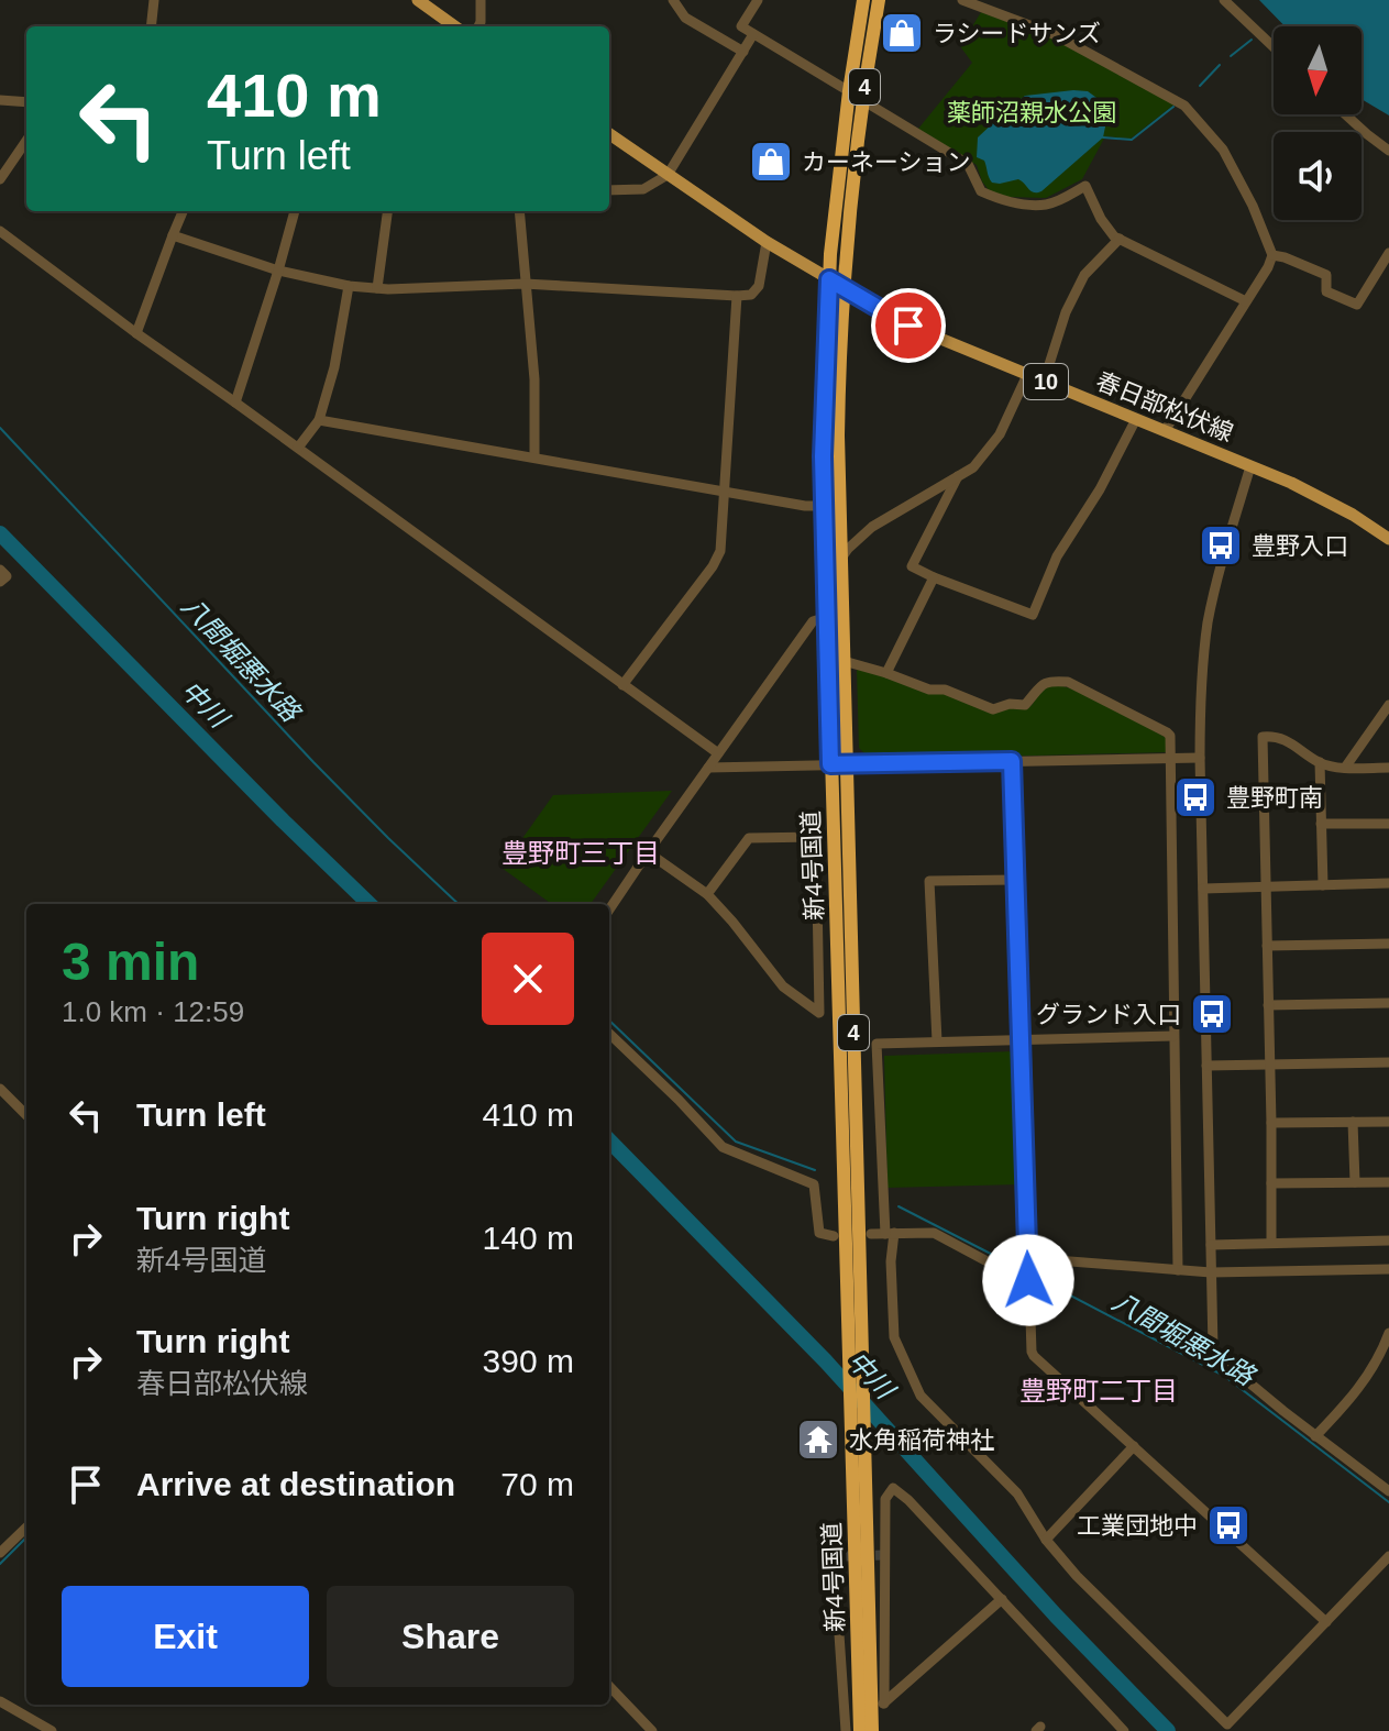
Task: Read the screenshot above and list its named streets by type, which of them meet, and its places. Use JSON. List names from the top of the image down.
{
  "streets": {
    "highway": ["4", "新4号国道"],
    "main road": ["10", "春日部松伏線"]
  },
  "crossings": [
    ["春日部松伏線", "新4号国道"]
  ],
  "districts": ["豊野町三丁目", "豊野町二丁目"],
  "water": ["八間堀悪水路", "中川"],
  "parks": ["薬師沼親水公園"],
  "places": {
    "shop": ["ラシードサンズ", "カーネーション"],
    "bus stop": [
      "豊野入口",
      "豊野町南",
      "グランド入口",
      "工業団地中"
    ],
    "temple": ["水角稲荷神社"]
  },
  "north": "bottom",
  "page": {
    "turn": ["410 m", "Turn left"],
    "heading": ["3 min", "1.0 km · 12:59"],
    "list": [
      {
        "name": "Turn left",
        "value": "410 m"
      },
      {
        "name": "Turn right",
        "note": "新4号国道",
        "value": "140 m"
      },
      {
        "name": "Turn right",
        "note": "春日部松伏線",
        "value": "390 m"
      },
      {
        "name": "Arrive at destination",
        "value": "70 m"
      }
    ],
    "buttons": ["Exit", "Share"]
  }
}
